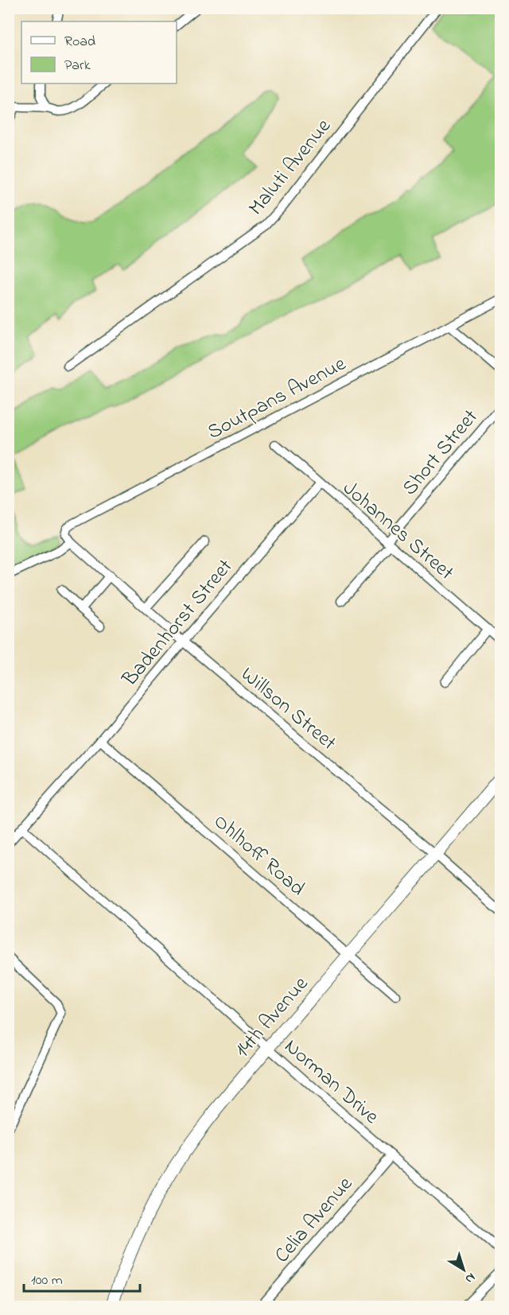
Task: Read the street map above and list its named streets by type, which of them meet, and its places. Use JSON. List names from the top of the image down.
{
  "streets": {
    "main road": ["14th Avenue"],
    "street": [
      "Maluti Avenue",
      "Soutpans Avenue",
      "Short Street",
      "Johannes Street",
      "Badenhorst Street",
      "Willson Street",
      "Ohlhoff Road",
      "Norman Drive",
      "Celia Avenue"
    ]
  },
  "crossings": [
    ["Soutpans Avenue", "Willson Street"],
    ["Short Street", "Johannes Street"],
    ["Johannes Street", "Badenhorst Street"],
    ["Badenhorst Street", "Willson Street"],
    ["Badenhorst Street", "Ohlhoff Road"],
    ["Badenhorst Street", "Norman Drive"],
    ["Willson Street", "14th Avenue"],
    ["Ohlhoff Road", "14th Avenue"],
    ["14th Avenue", "Norman Drive"],
    ["Norman Drive", "Celia Avenue"]
  ],
  "legend": ["Road", "Park"],
  "scale_bar": "100 m",
  "north": "bottom right"
}
